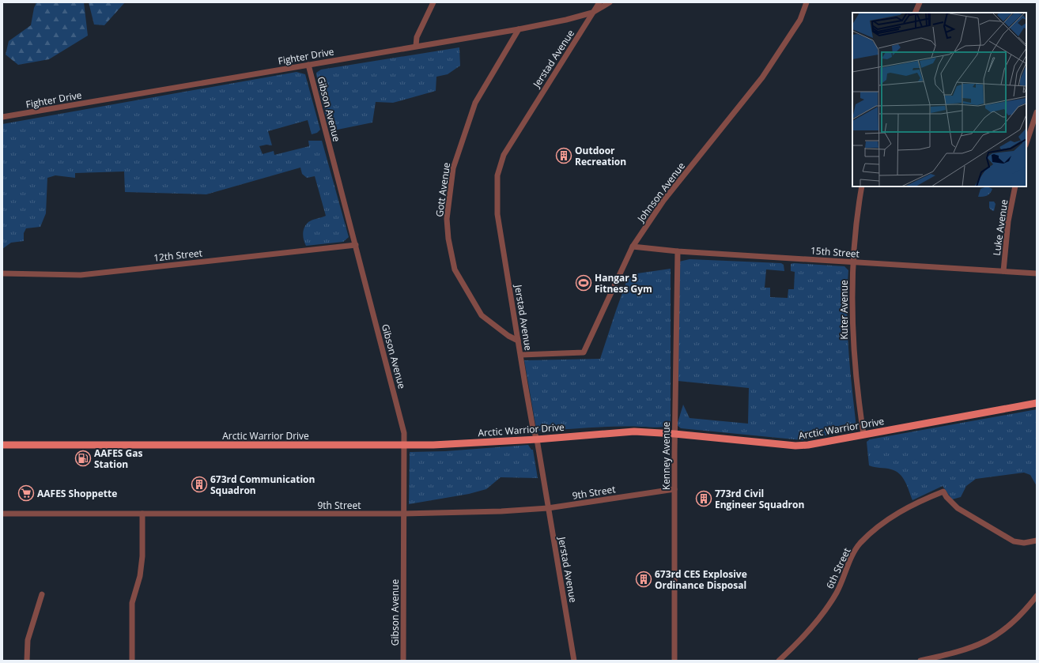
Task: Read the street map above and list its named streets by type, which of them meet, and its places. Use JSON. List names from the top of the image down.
{
  "streets": {
    "main road": ["Arctic Warrior Drive"],
    "street": [
      "Fighter Drive",
      "Jerstad Avenue",
      "Gibson Avenue",
      "Gott Avenue",
      "Johnson Avenue",
      "Luke Avenue",
      "15th Street",
      "12th Street",
      "Kuter Avenue",
      "Kenney Avenue",
      "9th Street",
      "6th Street"
    ]
  },
  "crossings": [
    ["Fighter Drive", "Jerstad Avenue"],
    ["Fighter Drive", "Gibson Avenue"],
    ["Fighter Drive", "Gott Avenue"],
    ["Jerstad Avenue", "Gott Avenue"],
    ["Jerstad Avenue", "Johnson Avenue"],
    ["Jerstad Avenue", "Arctic Warrior Drive"],
    ["Jerstad Avenue", "9th Street"],
    ["Gibson Avenue", "12th Street"],
    ["Gibson Avenue", "Arctic Warrior Drive"],
    ["Gibson Avenue", "9th Street"],
    ["Johnson Avenue", "15th Street"],
    ["Luke Avenue", "15th Street"],
    ["15th Street", "Kuter Avenue"],
    ["15th Street", "Kenney Avenue"],
    ["Kuter Avenue", "Arctic Warrior Drive"],
    ["Arctic Warrior Drive", "Kenney Avenue"],
    ["Kenney Avenue", "9th Street"]
  ],
  "places": {
    "building": [
      "Outdoor Recreation",
      "673rd Communication Squadron",
      "773rd Civil Engineer Squadron",
      "673rd CES Explosive Ordinance Disposal"
    ],
    "sports": ["Hangar 5 Fitness Gym"],
    "fuel station": ["AAFES Gas Station"],
    "supermarket": ["AAFES Shoppette"]
  }
}
